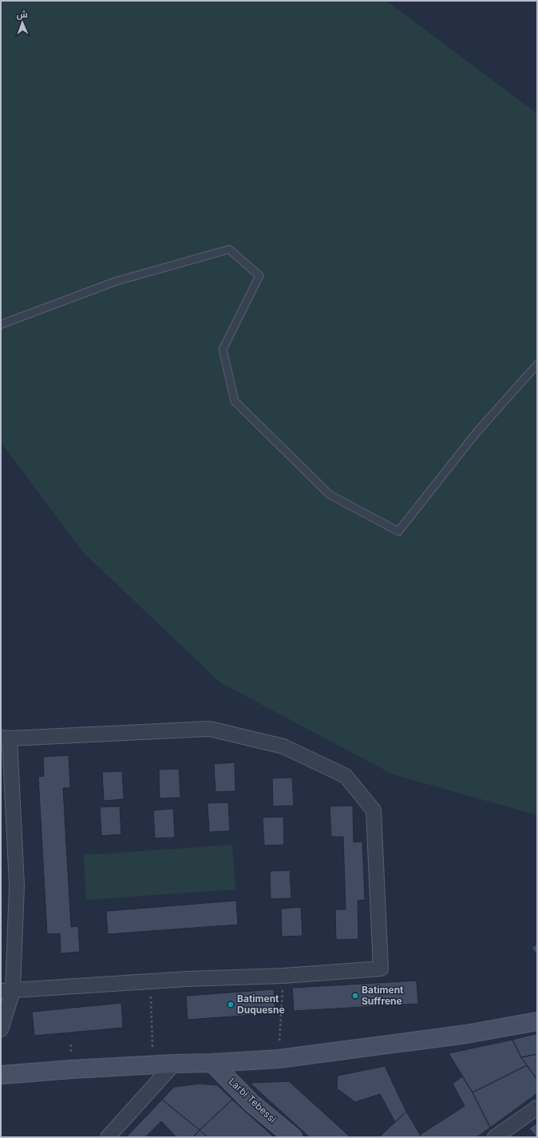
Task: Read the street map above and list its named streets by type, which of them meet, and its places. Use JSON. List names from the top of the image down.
{
  "streets": {
    "main road": ["Larbi Tebessi"]
  },
  "places": ["Batiment Suffrene", "Batiment Duquesne"],
  "north": "top"
}
